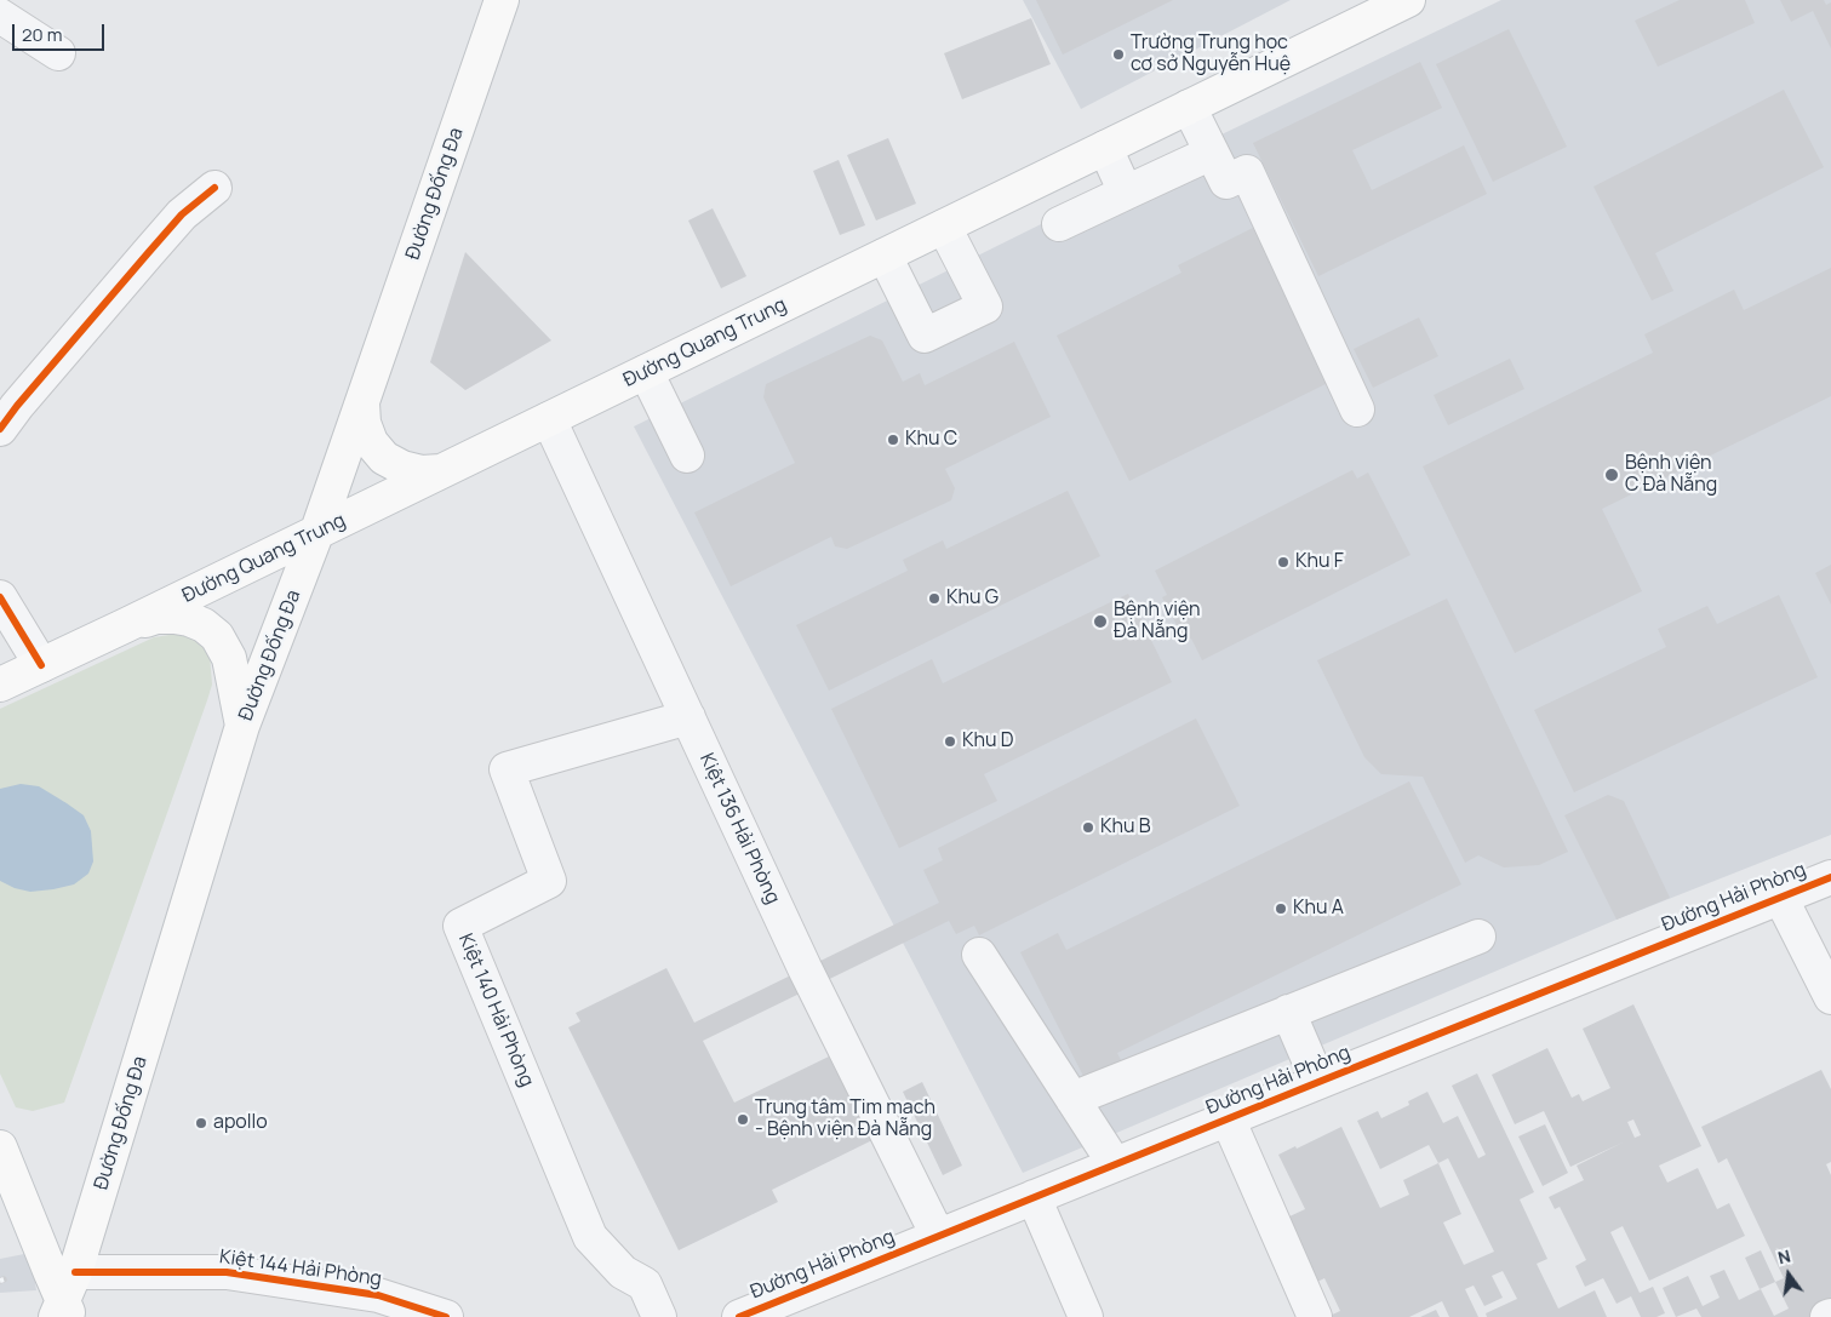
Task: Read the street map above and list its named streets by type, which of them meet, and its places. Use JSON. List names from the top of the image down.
{
  "streets": {
    "main road": ["Đường Đống Đa", "Đường Quang Trung"],
    "street": [
      "Kiệt 136 Hải Phòng",
      "Đường Hải Phòng",
      "Kiệt 140 Hải Phòng",
      "Kiệt 144 Hải Phòng"
    ]
  },
  "crossings": [
    ["Đường Đống Đa", "Đường Quang Trung"],
    ["Đường Đống Đa", "Kiệt 144 Hải Phòng"],
    ["Đường Quang Trung", "Kiệt 136 Hải Phòng"],
    ["Kiệt 136 Hải Phòng", "Đường Hải Phòng"],
    ["Kiệt 136 Hải Phòng", "Kiệt 140 Hải Phòng"]
  ],
  "places": [
    "Trường Trung học cơ sở Nguyễn Huệ",
    "Khu C",
    "Bệnh viện C Đà Nẵng",
    "Khu F",
    "Khu G",
    "Bệnh viện Đà Nẵng",
    "Khu D",
    "Khu B",
    "Khu A",
    "Trung tâm Tim mạch - Bệnh viện Đà Nẵng",
    "apollo"
  ],
  "scale_bar": "20 m",
  "north": "top"
}
